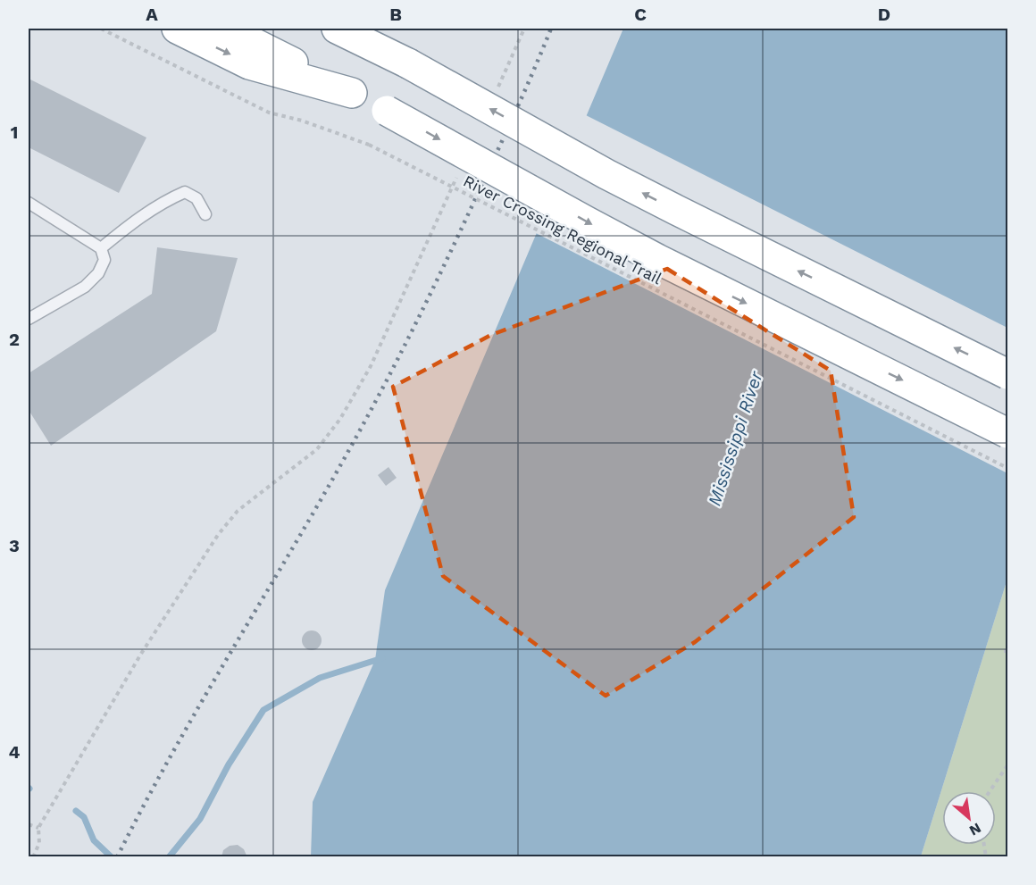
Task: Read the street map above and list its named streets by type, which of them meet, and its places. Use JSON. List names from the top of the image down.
{
  "streets": {
    "path": ["River Crossing Regional Trail"]
  },
  "water": ["Mississippi River"],
  "north": "bottom right",
  "grid": {
    "columns": [
      "A",
      "B",
      "C",
      "D"
    ],
    "rows": [
      "1",
      "2",
      "3",
      "4"
    ]
  }
}
